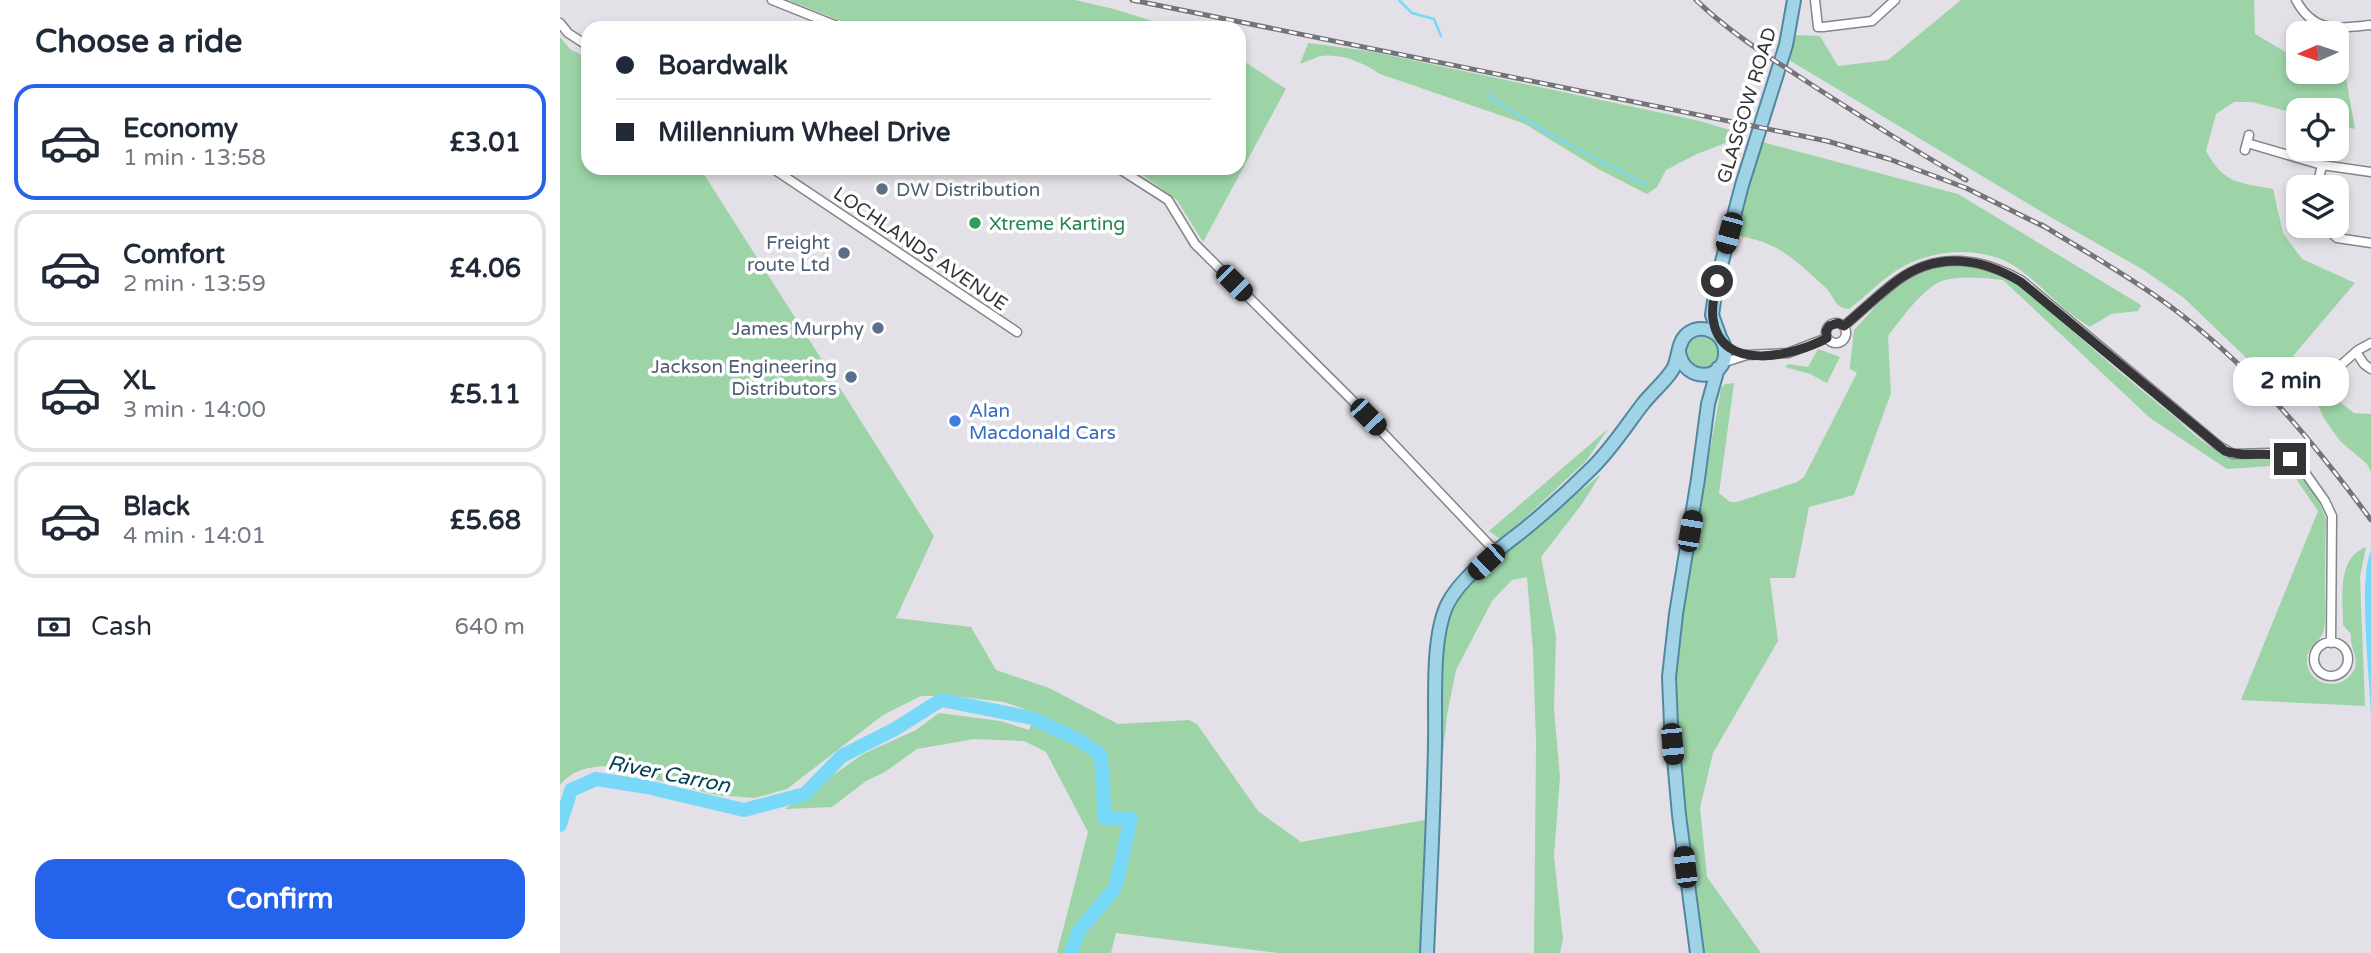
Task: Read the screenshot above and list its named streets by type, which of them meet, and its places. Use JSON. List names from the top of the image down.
{
  "streets": {
    "main road": ["GLASGOW ROAD"],
    "street": ["LOCHLANDS AVENUE"]
  },
  "water": ["River Carron"],
  "places": [
    "DW Distribution",
    "Xtreme Karting",
    "Freight route Ltd",
    "James Murphy",
    "Jackson Engineering Distributors",
    "Alan Macdonald Cars"
  ],
  "north": "left",
  "page": {
    "heading": "Choose a ride",
    "banner": ["Boardwalk", "Millennium Wheel Drive"],
    "list": [
      {
        "name": "Economy",
        "note": "1 min · 13:58",
        "value": "£3.01"
      },
      {
        "name": "Comfort",
        "note": "2 min · 13:59",
        "value": "£4.06"
      },
      {
        "name": "XL",
        "note": "3 min · 14:00",
        "value": "£5.11"
      },
      {
        "name": "Black",
        "note": "4 min · 14:01",
        "value": "£5.68"
      }
    ],
    "bubble": "2 min",
    "pay": ["Cash", "640 m"],
    "buttons": "Confirm"
  }
}
